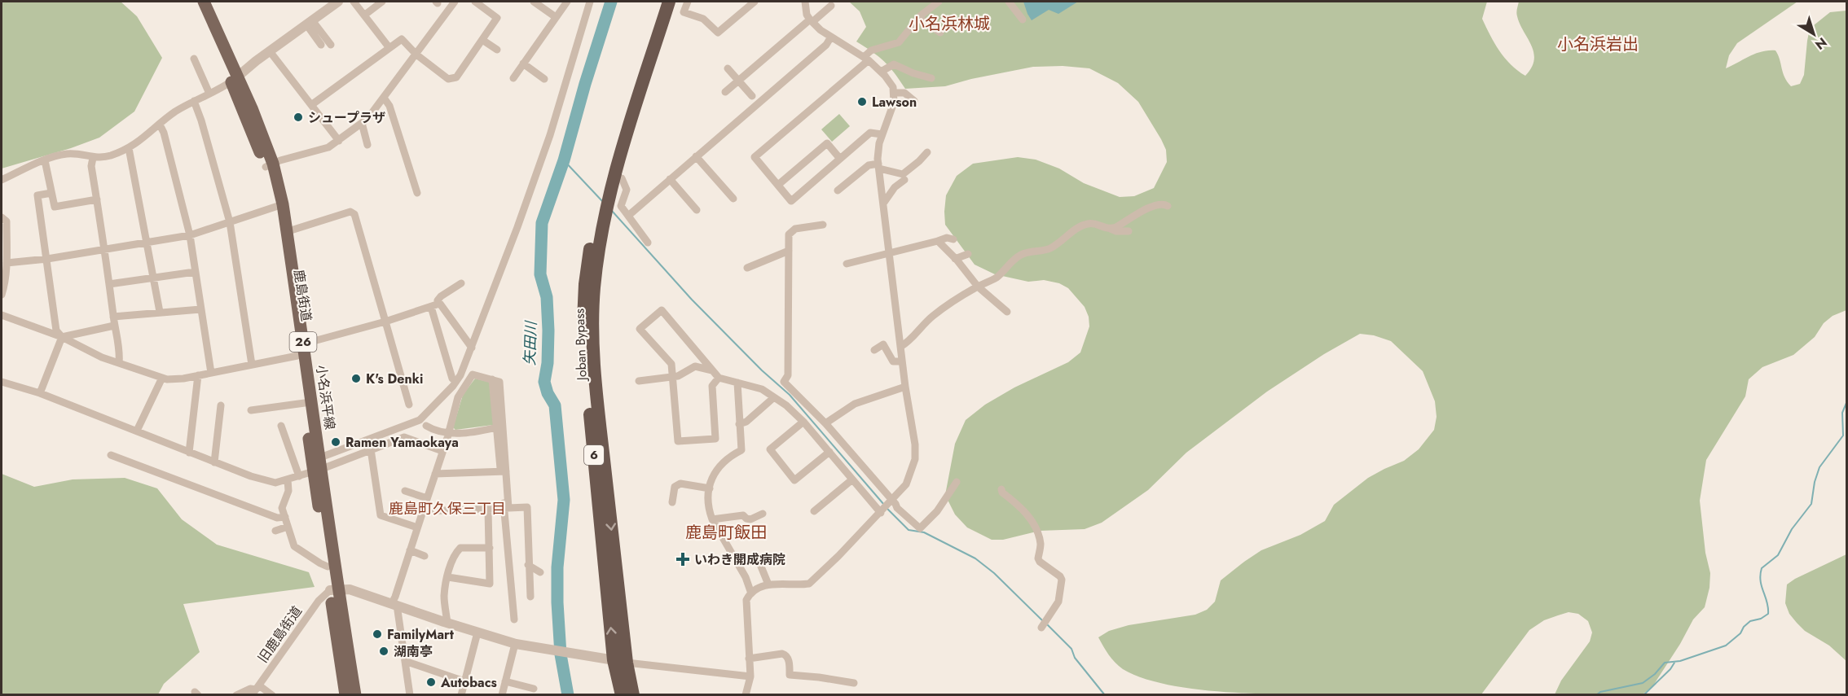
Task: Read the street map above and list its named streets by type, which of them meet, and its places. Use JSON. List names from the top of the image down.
{
  "streets": {
    "highway": ["Joban Bypass", "6"],
    "main road": ["26", "小名浜平線"],
    "street": ["旧鹿島街道"]
  },
  "crossings": [
    ["26", "小名浜平線"],
    ["26", "旧鹿島街道"],
    ["小名浜平線", "旧鹿島街道"]
  ],
  "districts": [
    "小名浜林城",
    "小名浜岩出",
    "鹿島町久保三丁目",
    "鹿島町飯田"
  ],
  "water": ["矢田川"],
  "places": {
    "other": [
      "Lawson",
      "シュープラザ",
      "K's Denki",
      "Ramen Yamaokaya",
      "FamilyMart",
      "湖南亭",
      "Autobacs"
    ],
    "health": ["いわき開成病院"]
  },
  "north": "bottom right"
}
